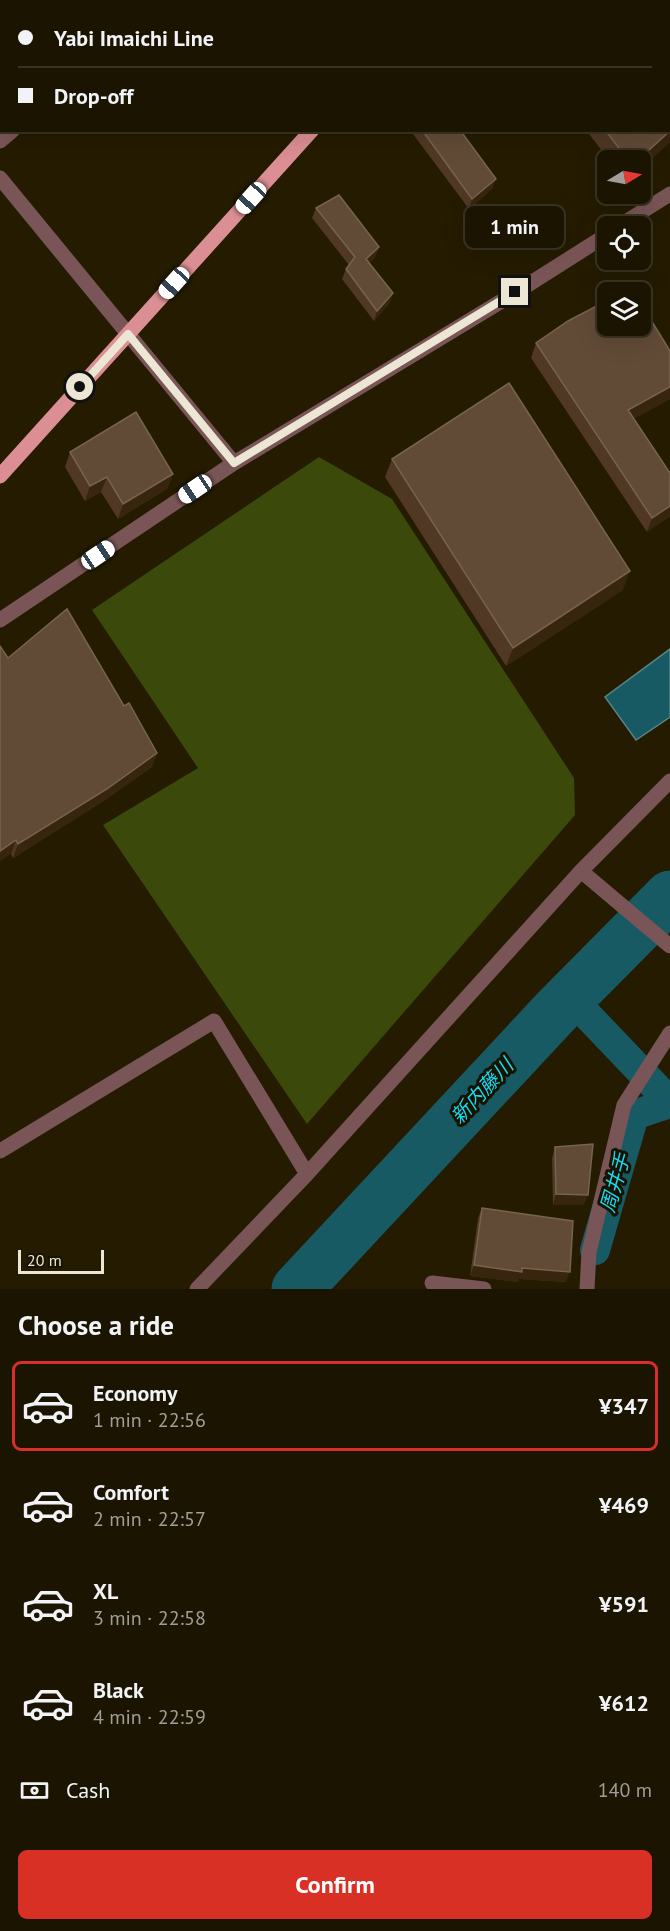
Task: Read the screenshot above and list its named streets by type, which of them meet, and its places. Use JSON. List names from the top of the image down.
{
  "water": ["新内藤川", "周井手"],
  "scale_bar": "20 m",
  "north": "right",
  "page": {
    "banner": ["Yabi Imaichi Line", "Drop-off"],
    "bubble": "1 min",
    "scale": "20 m",
    "heading": "Choose a ride",
    "list": [
      {
        "name": "Economy",
        "note": "1 min · 22:56",
        "value": "¥347"
      },
      {
        "name": "Comfort",
        "note": "2 min · 22:57",
        "value": "¥469"
      },
      {
        "name": "XL",
        "note": "3 min · 22:58",
        "value": "¥591"
      },
      {
        "name": "Black",
        "note": "4 min · 22:59",
        "value": "¥612"
      }
    ],
    "pay": ["Cash", "140 m"],
    "buttons": "Confirm"
  }
}
